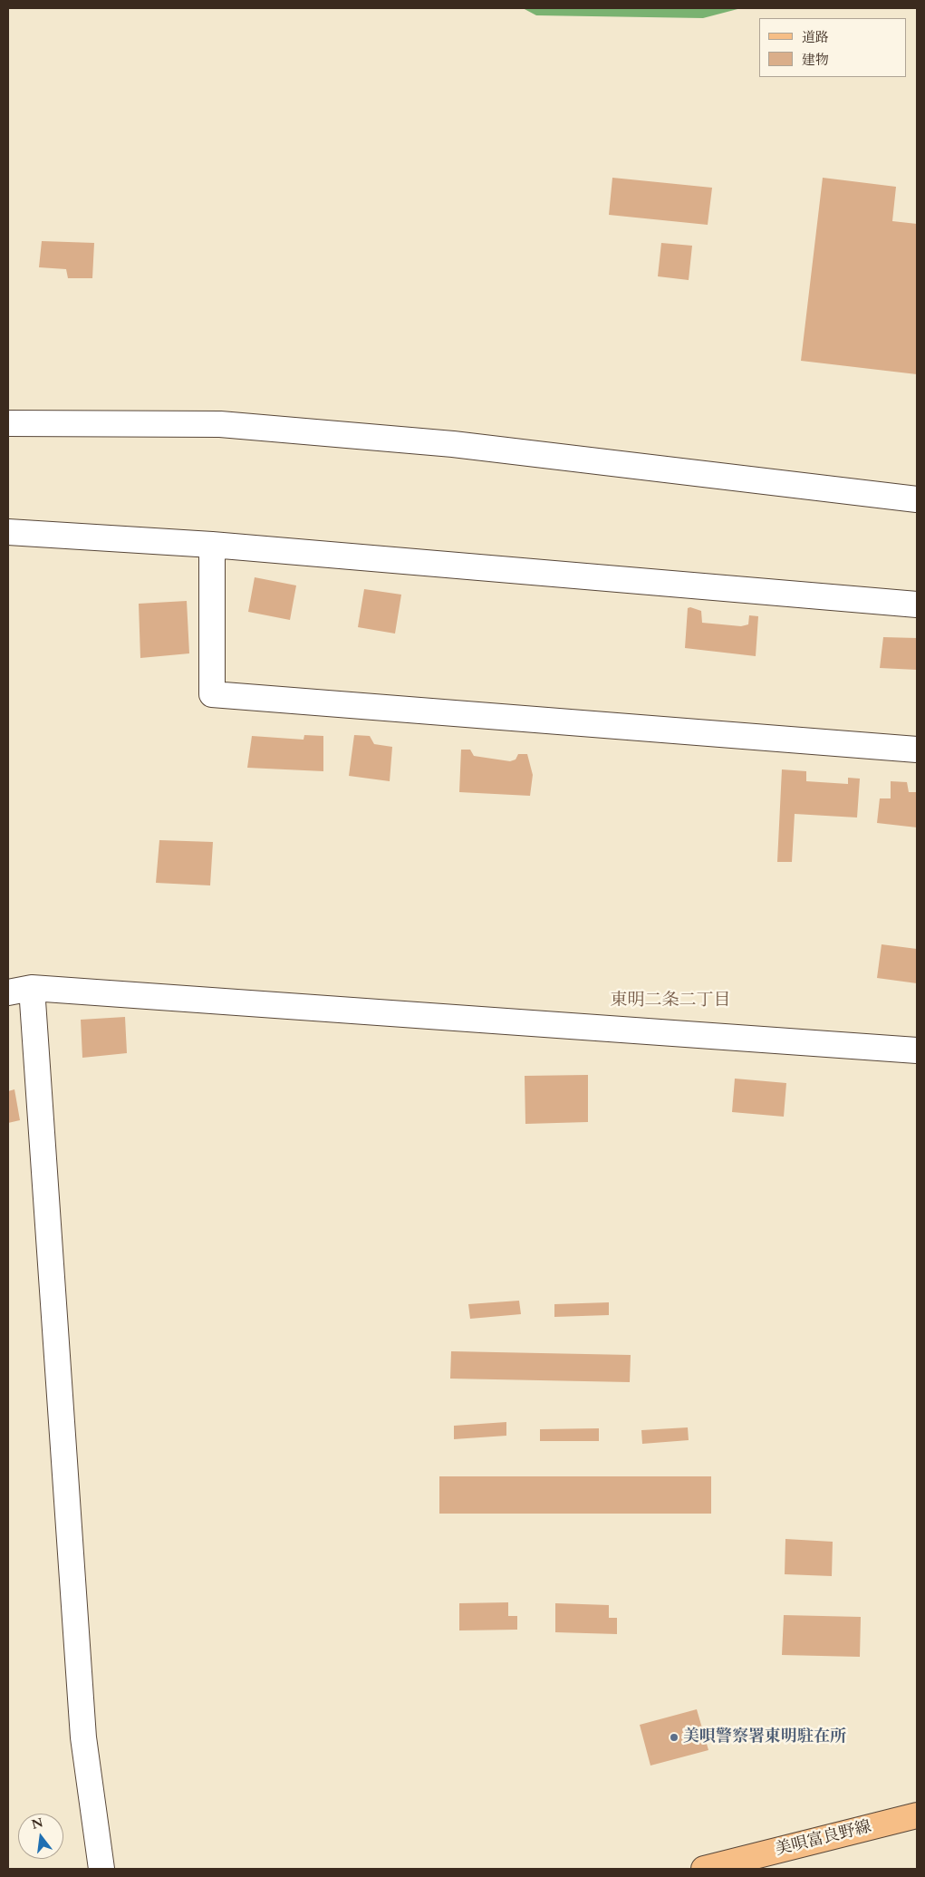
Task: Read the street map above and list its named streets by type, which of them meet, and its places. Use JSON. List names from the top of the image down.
{
  "streets": {
    "main road": ["美唄富良野線"]
  },
  "districts": ["東明二条二丁目"],
  "places": ["美唄警察署東明駐在所"],
  "legend": ["道路", "建物"],
  "north": "top"
}
